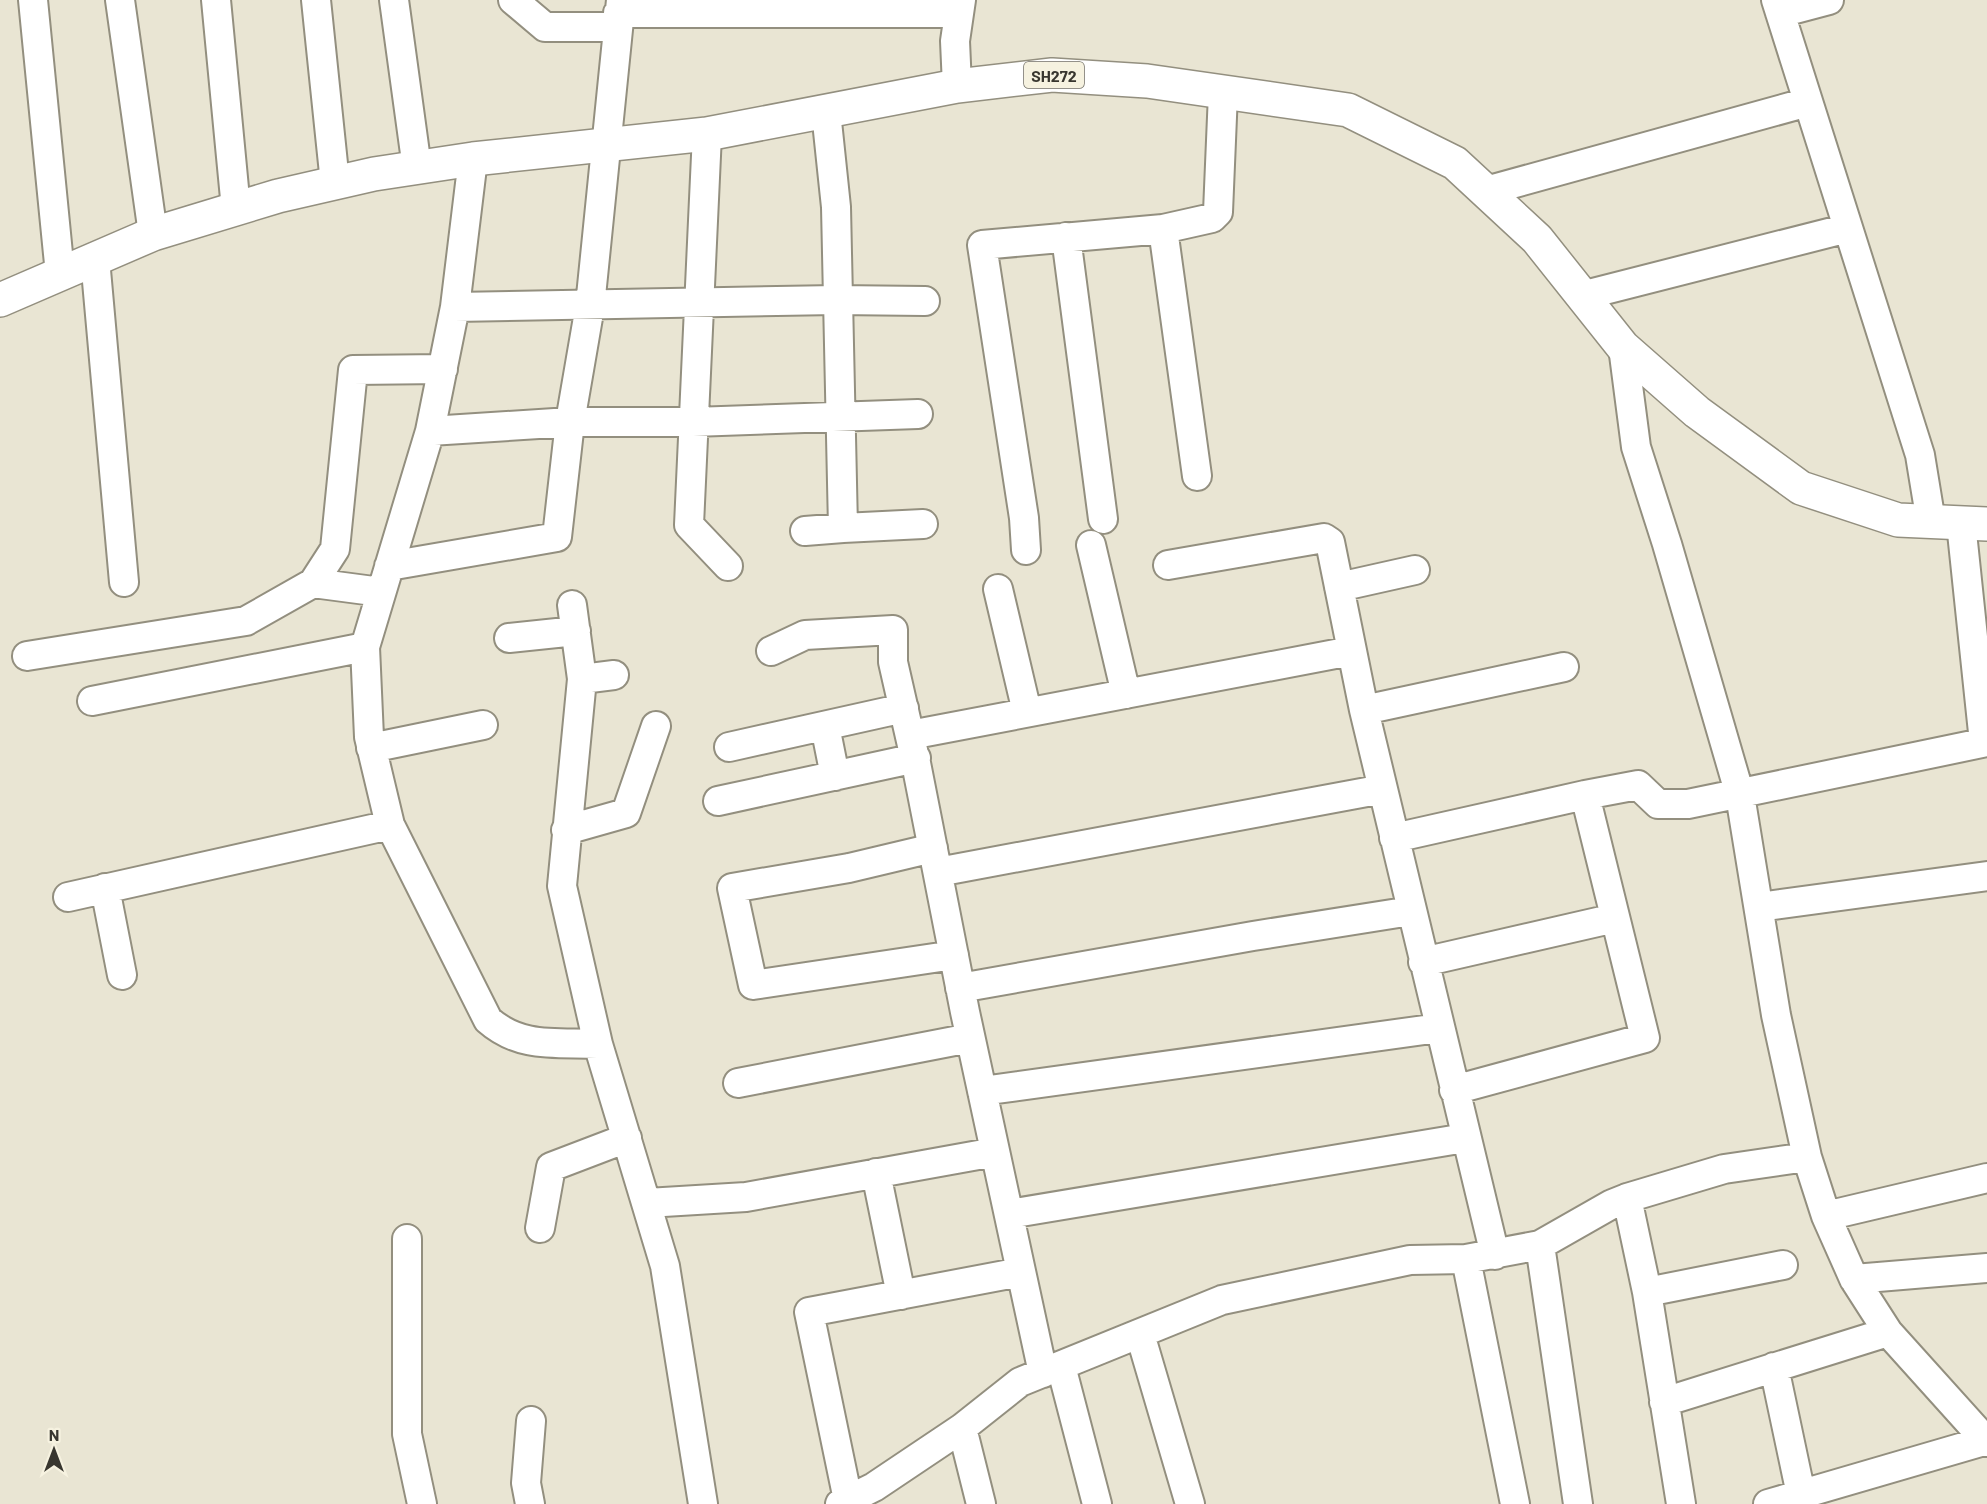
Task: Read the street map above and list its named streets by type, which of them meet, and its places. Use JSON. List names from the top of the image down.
{
  "streets": {
    "main road": ["SH272"]
  },
  "north": "top"
}
